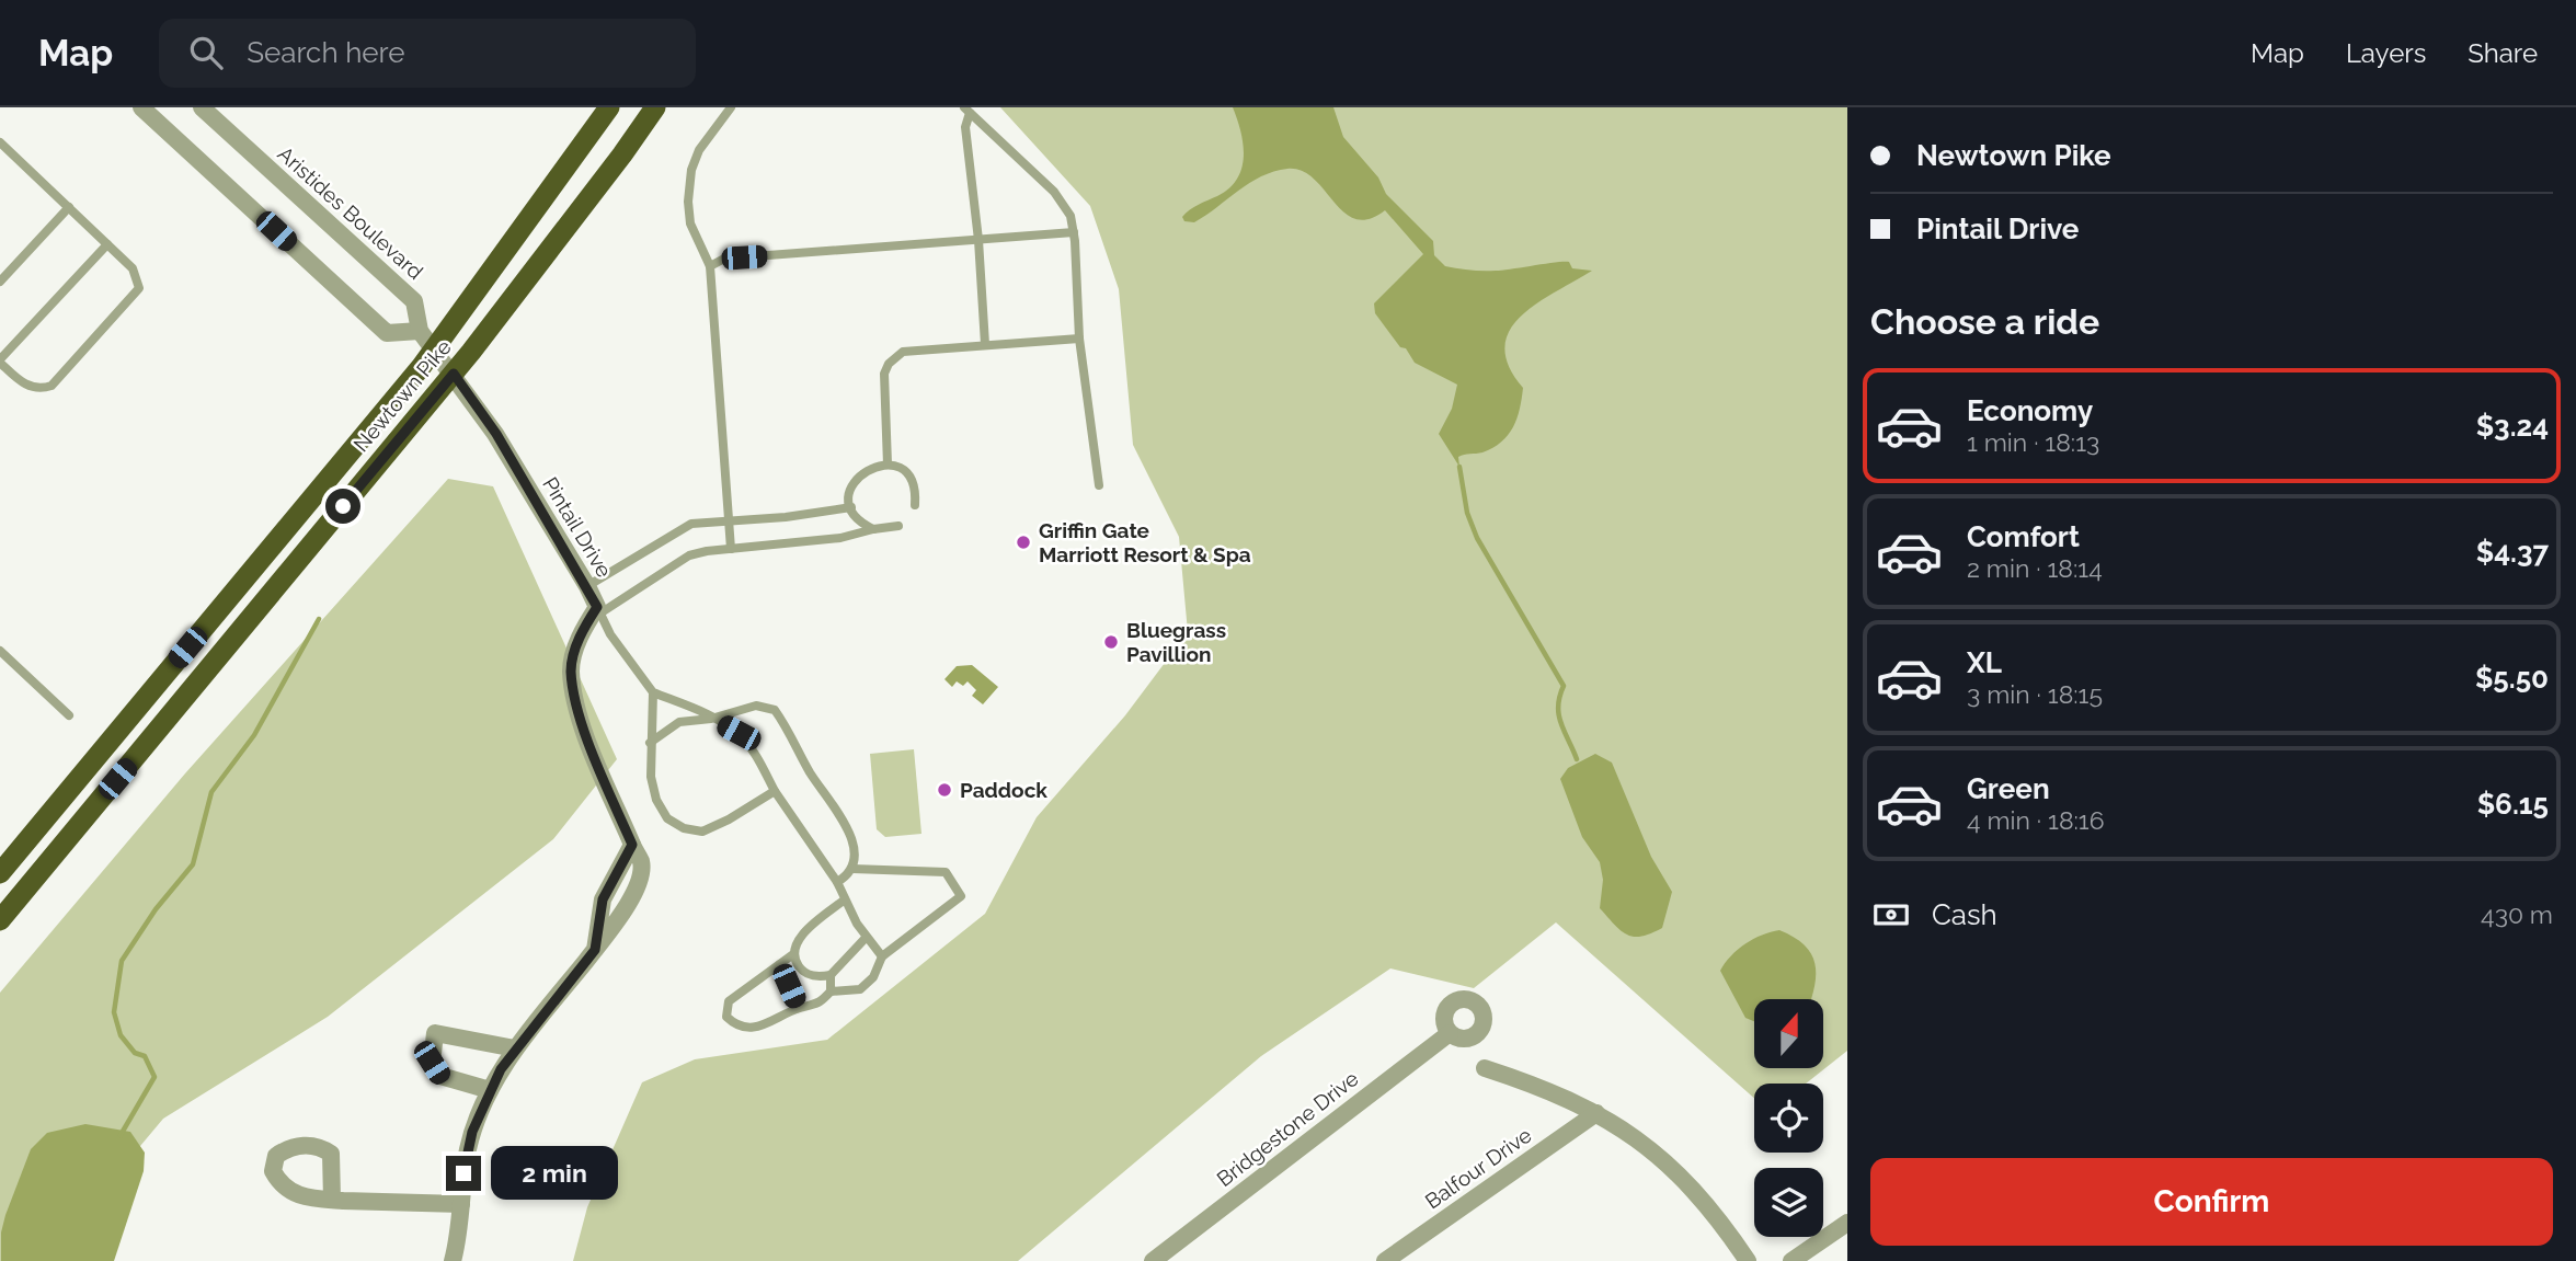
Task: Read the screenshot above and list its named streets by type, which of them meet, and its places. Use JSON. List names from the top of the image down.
{
  "streets": {
    "highway": ["Newtown Pike"],
    "street": [
      "Aristides Boulevard",
      "Pintail Drive",
      "Bridgestone Drive",
      "Balfour Drive"
    ]
  },
  "crossings": [
    ["Aristides Boulevard", "Pintail Drive"],
    ["Newtown Pike", "Pintail Drive"]
  ],
  "places": ["Griffin Gate Marriott Resort & Spa", "Bluegrass Pavillion", "Paddock"],
  "north": "top",
  "page": {
    "header": "Map",
    "search": "Search here",
    "nav": ["Map", "Layers", "Share"],
    "banner": ["Newtown Pike", "Pintail Drive"],
    "heading": "Choose a ride",
    "list": [
      {
        "name": "Economy",
        "note": "1 min · 18:13",
        "value": "$3.24"
      },
      {
        "name": "Comfort",
        "note": "2 min · 18:14",
        "value": "$4.37"
      },
      {
        "name": "XL",
        "note": "3 min · 18:15",
        "value": "$5.50"
      },
      {
        "name": "Green",
        "note": "4 min · 18:16",
        "value": "$6.15"
      }
    ],
    "pay": ["Cash", "430 m"],
    "buttons": "Confirm",
    "bubble": "2 min"
  }
}
